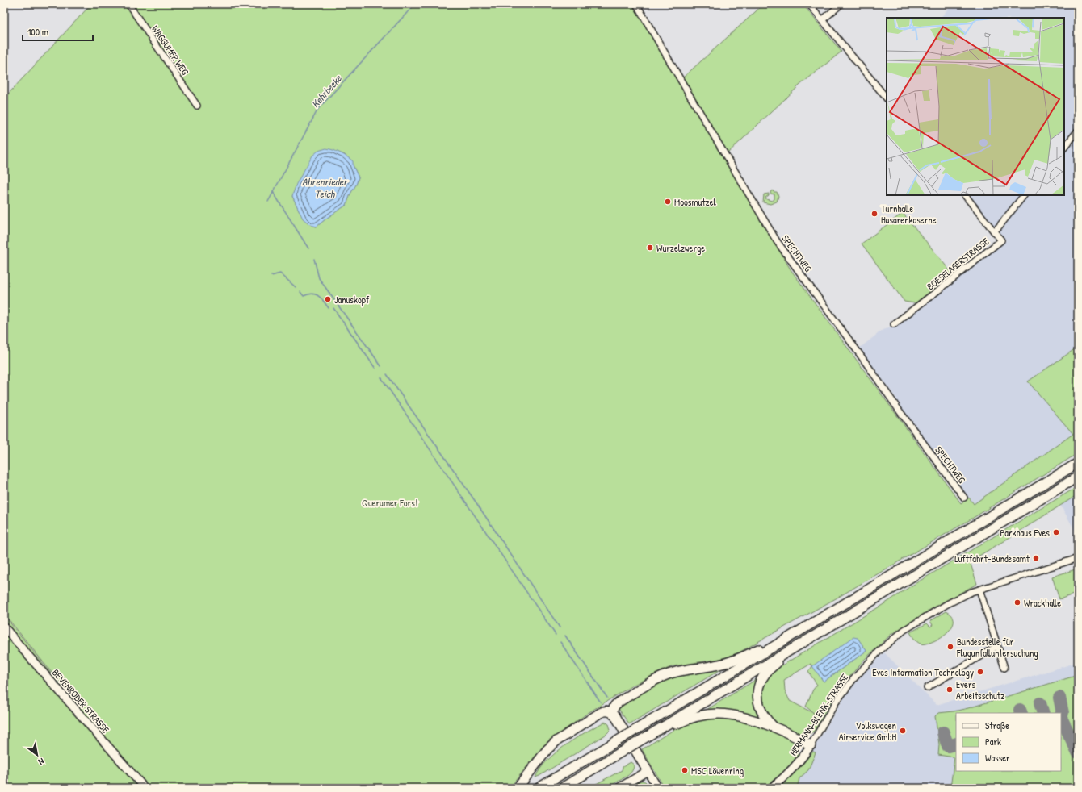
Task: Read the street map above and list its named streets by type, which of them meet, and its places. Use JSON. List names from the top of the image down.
{
  "streets": {
    "main road": ["BEVENRODER STRASSE", "HERMANN-BLENK-STRASSE"],
    "street": ["WAGGUMER WEG", "SPECHTWEG", "BOESELAGERSTRASSE"]
  },
  "water": ["Kehrbeeke", "Ahrenrieder Teich"],
  "parks": ["Querumer Forst"],
  "places": [
    "Moosmutzel",
    "Turnhalle Husarenkaserne",
    "Wurzelzwerge",
    "Januskopf",
    "Parkhaus Eves",
    "Luftfahrt-Bundesamt",
    "Wrackhalle",
    "Bundesstelle für Flugunfalluntersuchung",
    "Eves Information Technology",
    "Evers Arbeitsschutz",
    "Volkswagen Airservice GmbH",
    "MSC Löwenring"
  ],
  "legend": ["Straße", "Park", "Wasser"],
  "scale_bar": "100 m",
  "north": "bottom right"
}
